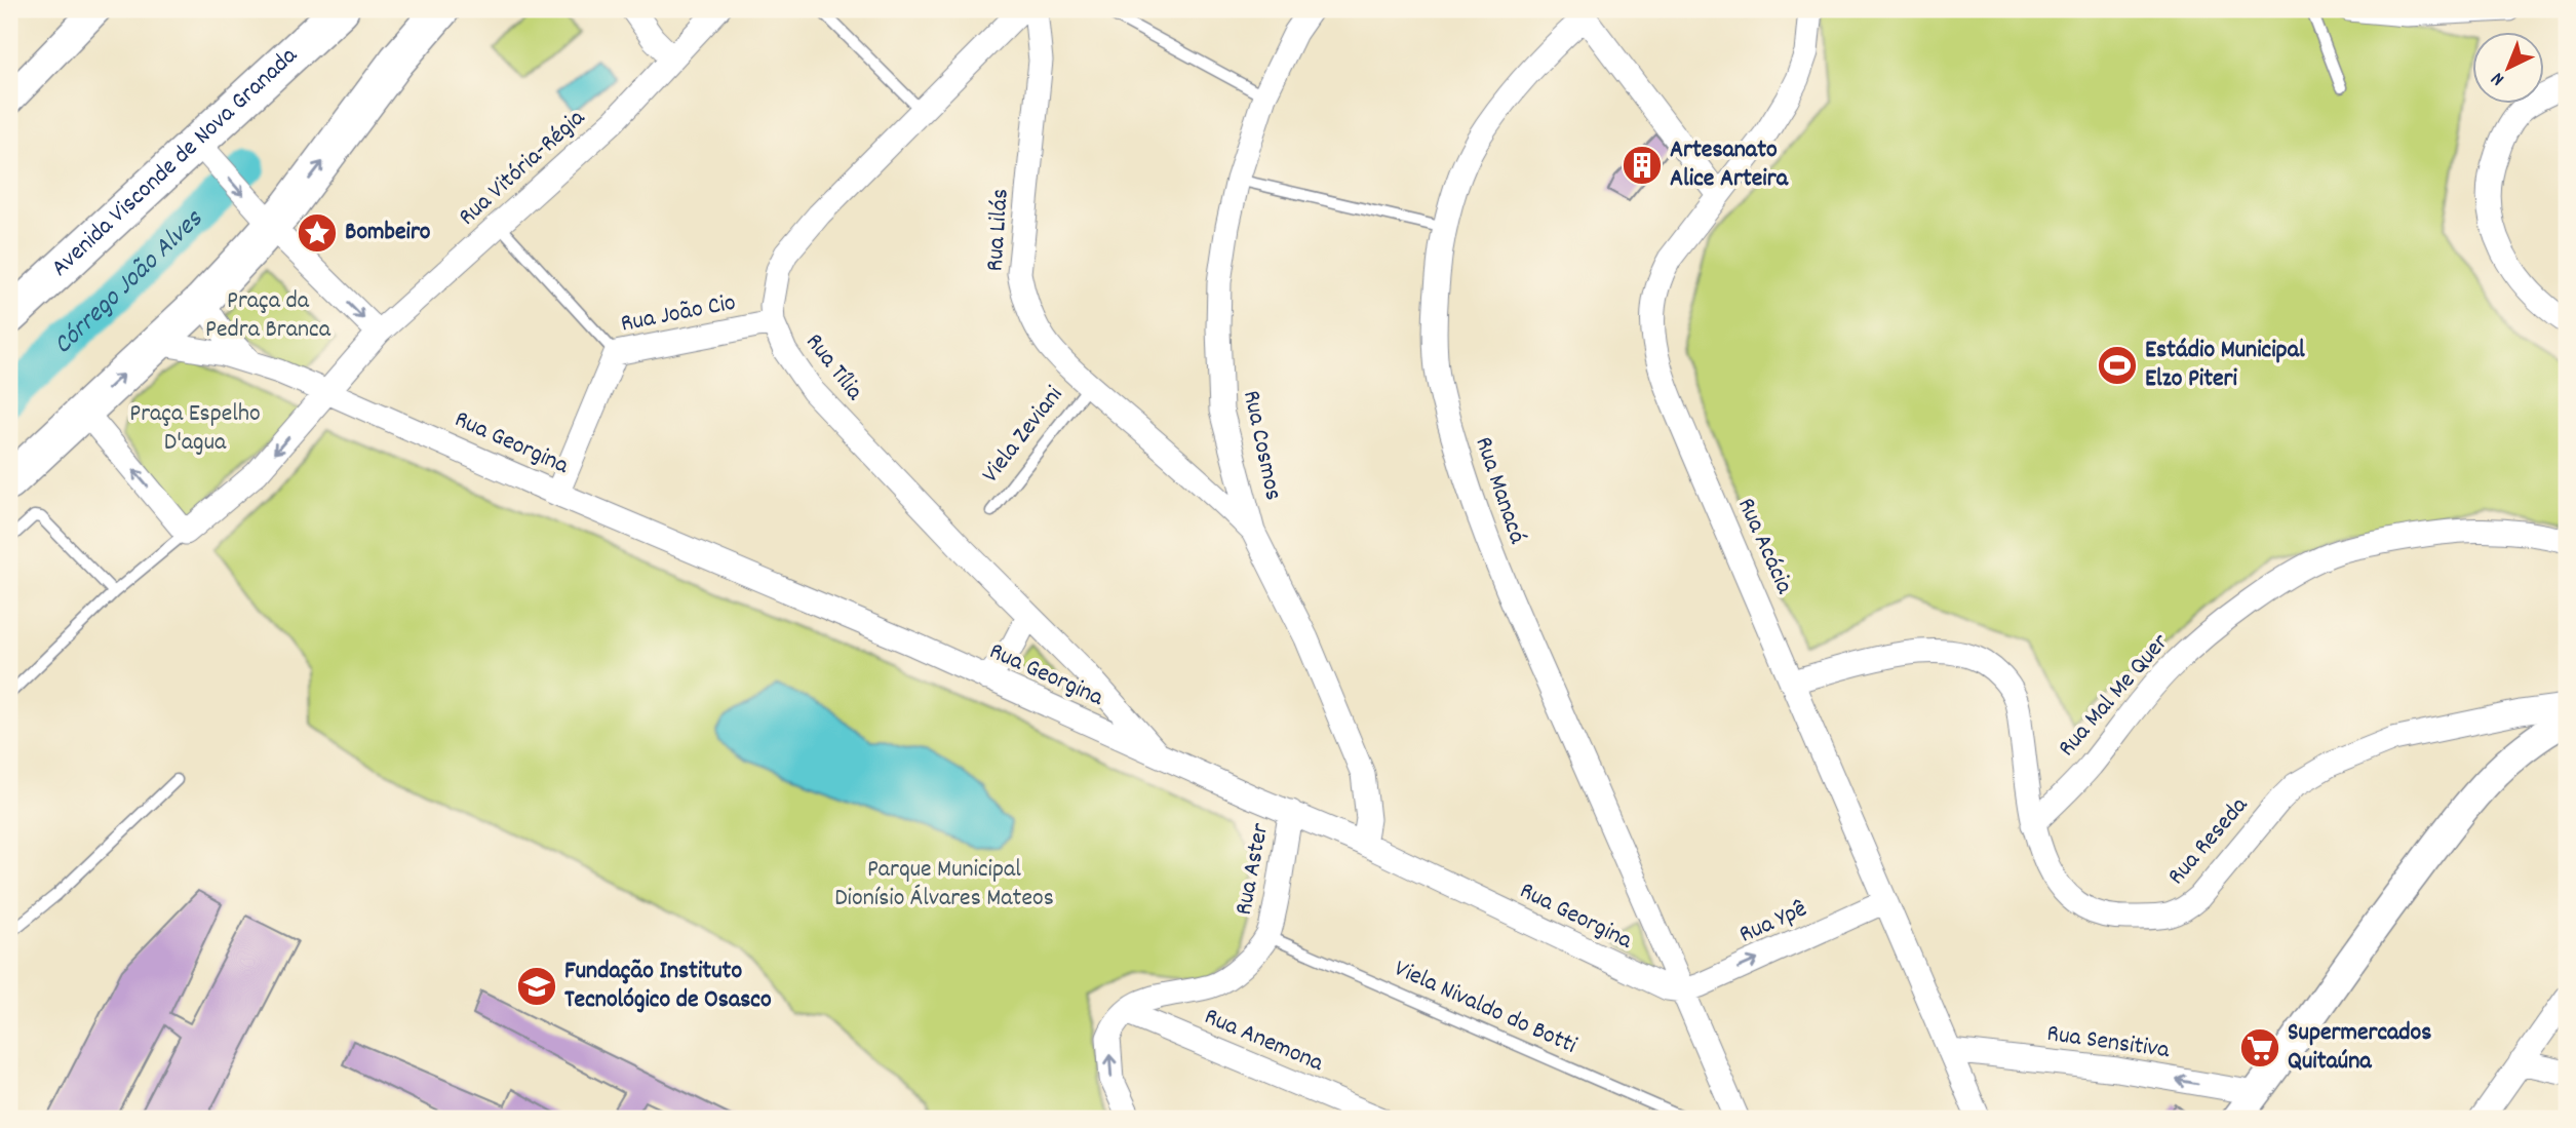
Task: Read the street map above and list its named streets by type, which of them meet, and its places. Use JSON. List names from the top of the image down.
{
  "streets": {
    "main road": ["Avenida Visconde de Nova Granada"],
    "street": [
      "Rua Vitória-Régia",
      "Rua Lilás",
      "Rua João Cio",
      "Rua Tília",
      "Rua Georgina",
      "Rua Cosmos",
      "Rua Manacá",
      "Rua Acácia",
      "Rua Mal Me Quer",
      "Rua Reseda",
      "Rua Aster",
      "Rua Ypê",
      "Rua Anemona",
      "Rua Sensitiva"
    ],
    "lane": ["Viela Zeviani", "Viela Nivaldo do Botti"]
  },
  "crossings": [
    ["Rua Vitória-Régia", "Rua Georgina"],
    ["Rua Lilás", "Viela Zeviani"],
    ["Rua Lilás", "Rua Cosmos"],
    ["Rua João Cio", "Rua Tília"],
    ["Rua João Cio", "Rua Georgina"],
    ["Rua Tília", "Rua Georgina"],
    ["Rua Georgina", "Rua Cosmos"],
    ["Rua Georgina", "Rua Manacá"],
    ["Rua Georgina", "Rua Aster"],
    ["Rua Georgina", "Rua Ypê"],
    ["Rua Manacá", "Rua Ypê"],
    ["Rua Acácia", "Rua Reseda"],
    ["Rua Acácia", "Rua Ypê"],
    ["Rua Acácia", "Rua Sensitiva"],
    ["Rua Mal Me Quer", "Rua Reseda"],
    ["Rua Aster", "Viela Nivaldo do Botti"]
  ],
  "one_way": ["Rua Ypê", "Rua Sensitiva"],
  "water": ["Córrego João Alves"],
  "parks": ["Praça da Pedra Branca", "Praça Espelho D'agua", "Parque Municipal Dionísio Álvares Mateos"],
  "places": {
    "building": ["Artesanato Alice Arteira"],
    "place": ["Bombeiro"],
    "sports": ["Estádio Municipal Elzo Piteri"],
    "school or university": ["Fundação Instituto Tecnológico de Osasco"],
    "supermarket": ["Supermercados Quitaúna"]
  },
  "north": "bottom left"
}
